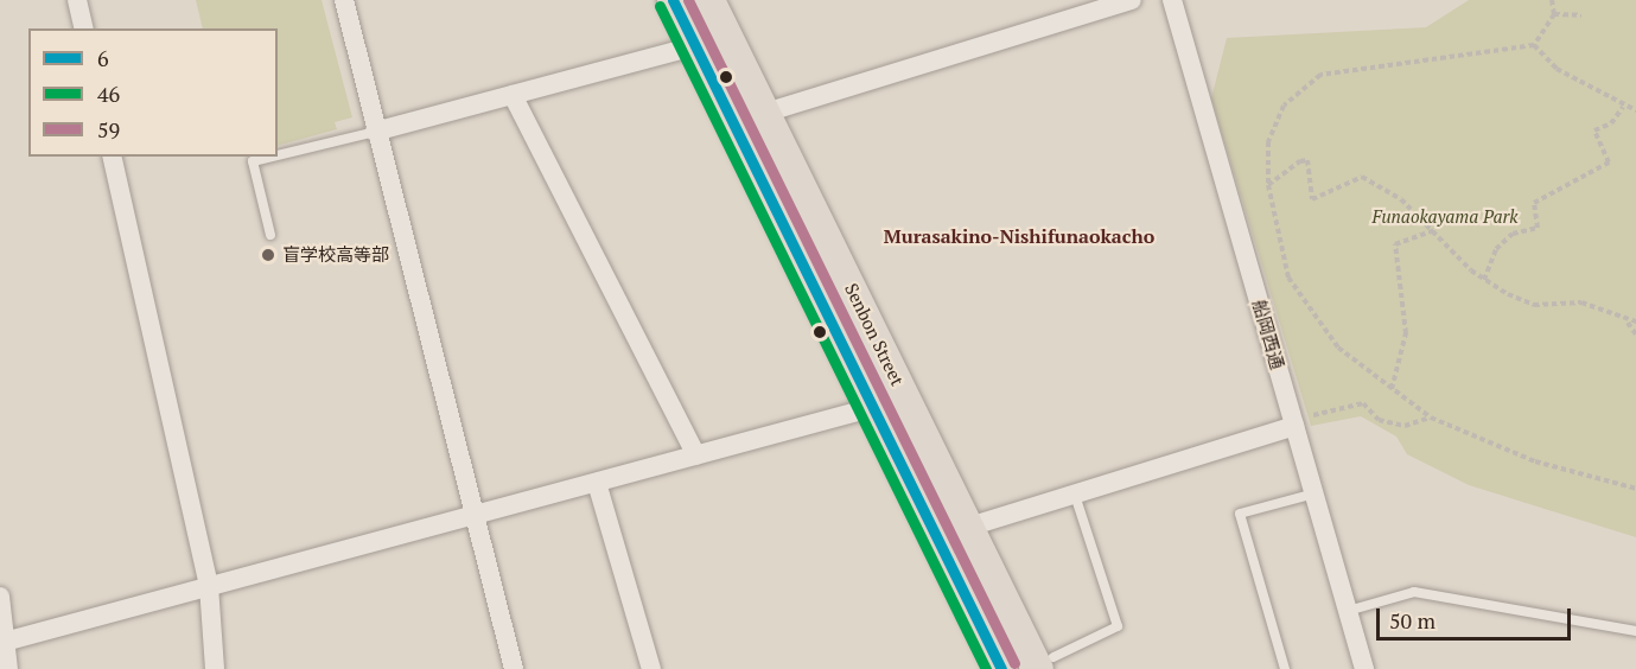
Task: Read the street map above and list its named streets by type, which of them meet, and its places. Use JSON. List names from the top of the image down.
{
  "streets": {
    "main road": ["Senbon Street"],
    "street": ["船岡西通"]
  },
  "districts": ["Murasakino-Nishifunaokacho"],
  "parks": ["Funaokayama Park"],
  "places": ["盲学校高等部"],
  "lines": ["transit line 6", "transit line 59", "transit line 46"],
  "legend": ["6", "46", "59"],
  "scale_bar": "50 m"
}
